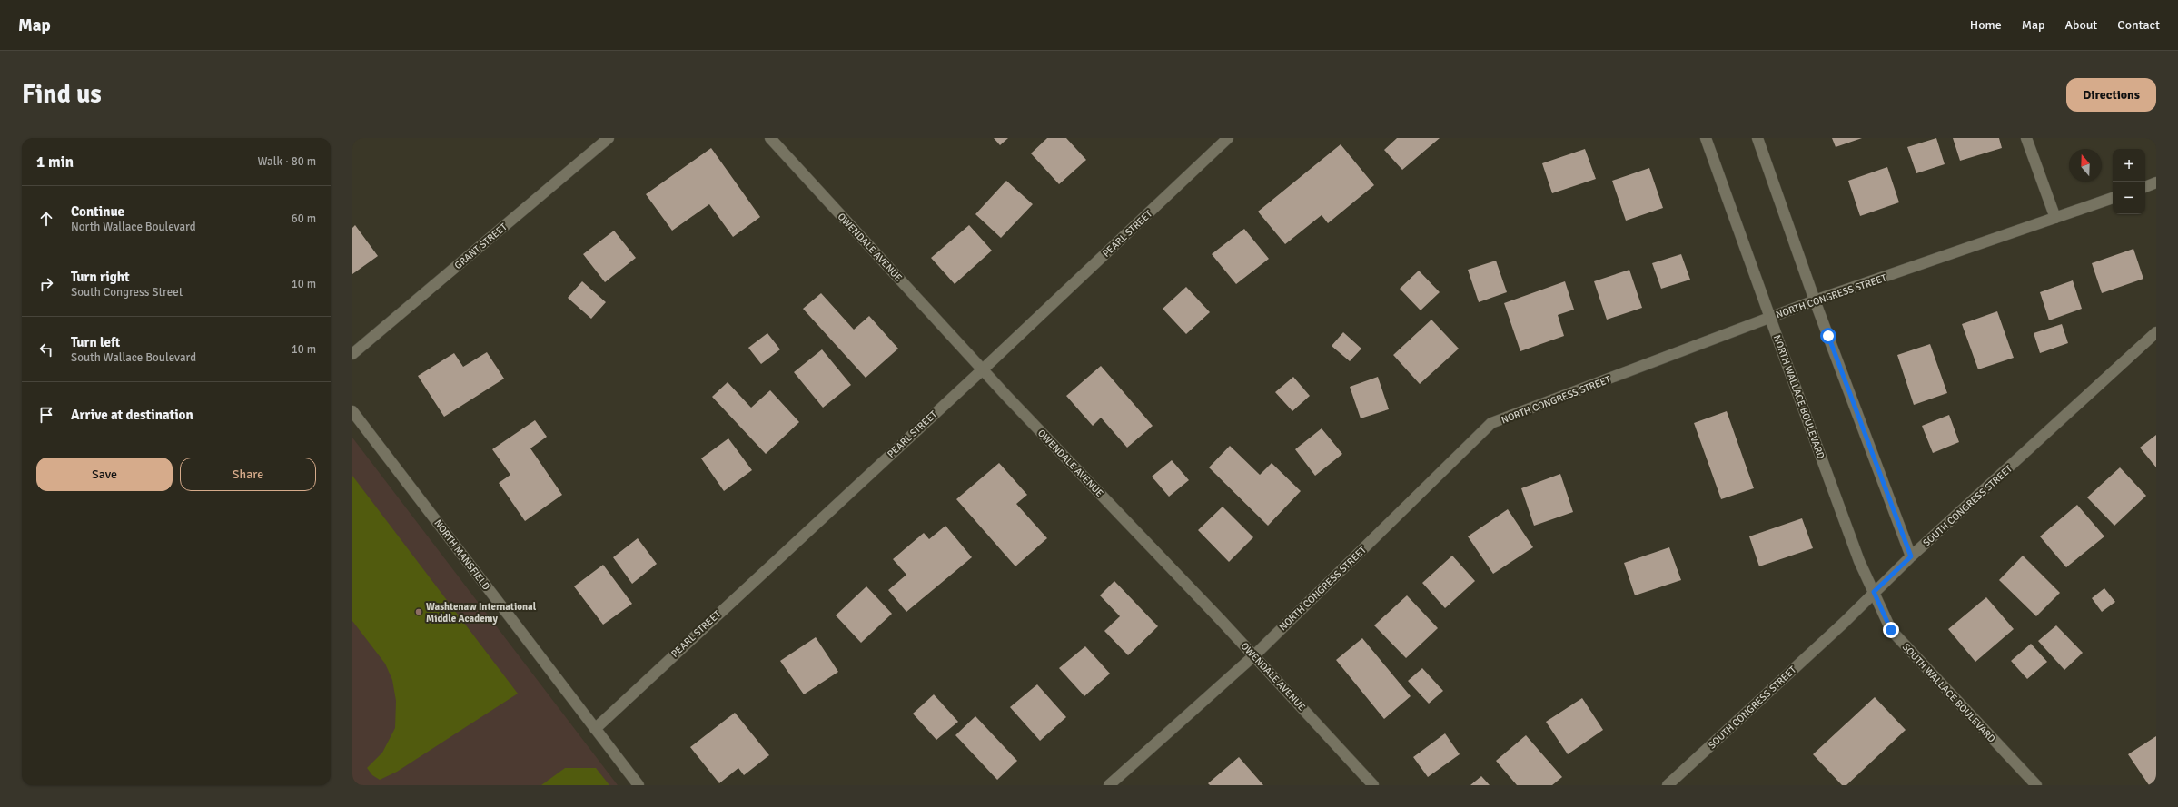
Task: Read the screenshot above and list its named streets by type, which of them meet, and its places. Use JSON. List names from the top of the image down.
{
  "streets": {
    "street": [
      "PEARL STREET",
      "GRANT STREET",
      "OWENDALE AVENUE",
      "NORTH CONGRESS STREET",
      "NORTH WALLACE BOULEVARD",
      "SOUTH CONGRESS STREET",
      "NORTH MANSFIELD",
      "SOUTH WALLACE BOULEVARD"
    ]
  },
  "crossings": [
    ["PEARL STREET", "OWENDALE AVENUE"],
    ["PEARL STREET", "NORTH MANSFIELD"],
    ["OWENDALE AVENUE", "NORTH CONGRESS STREET"],
    ["NORTH CONGRESS STREET", "NORTH WALLACE BOULEVARD"],
    ["NORTH WALLACE BOULEVARD", "SOUTH CONGRESS STREET"],
    ["NORTH WALLACE BOULEVARD", "SOUTH WALLACE BOULEVARD"],
    ["SOUTH CONGRESS STREET", "SOUTH WALLACE BOULEVARD"]
  ],
  "places": ["Washtenaw International Middle Academy"],
  "north": "top",
  "page": {
    "header": "Map",
    "nav": [
      "Home",
      "Map",
      "About",
      "Contact"
    ],
    "buttons": [
      "Directions",
      ["Save", "Share"]
    ],
    "title": "Find us",
    "heading": ["1 min", "Walk · 80 m"],
    "map_buttons": ["+", "−"],
    "list": [
      ["Continue", "North Wallace Boulevard", "60 m"],
      ["Turn right", "South Congress Street", "10 m"],
      ["Turn left", "South Wallace Boulevard", "10 m"],
      "Arrive at destination"
    ]
  }
}
